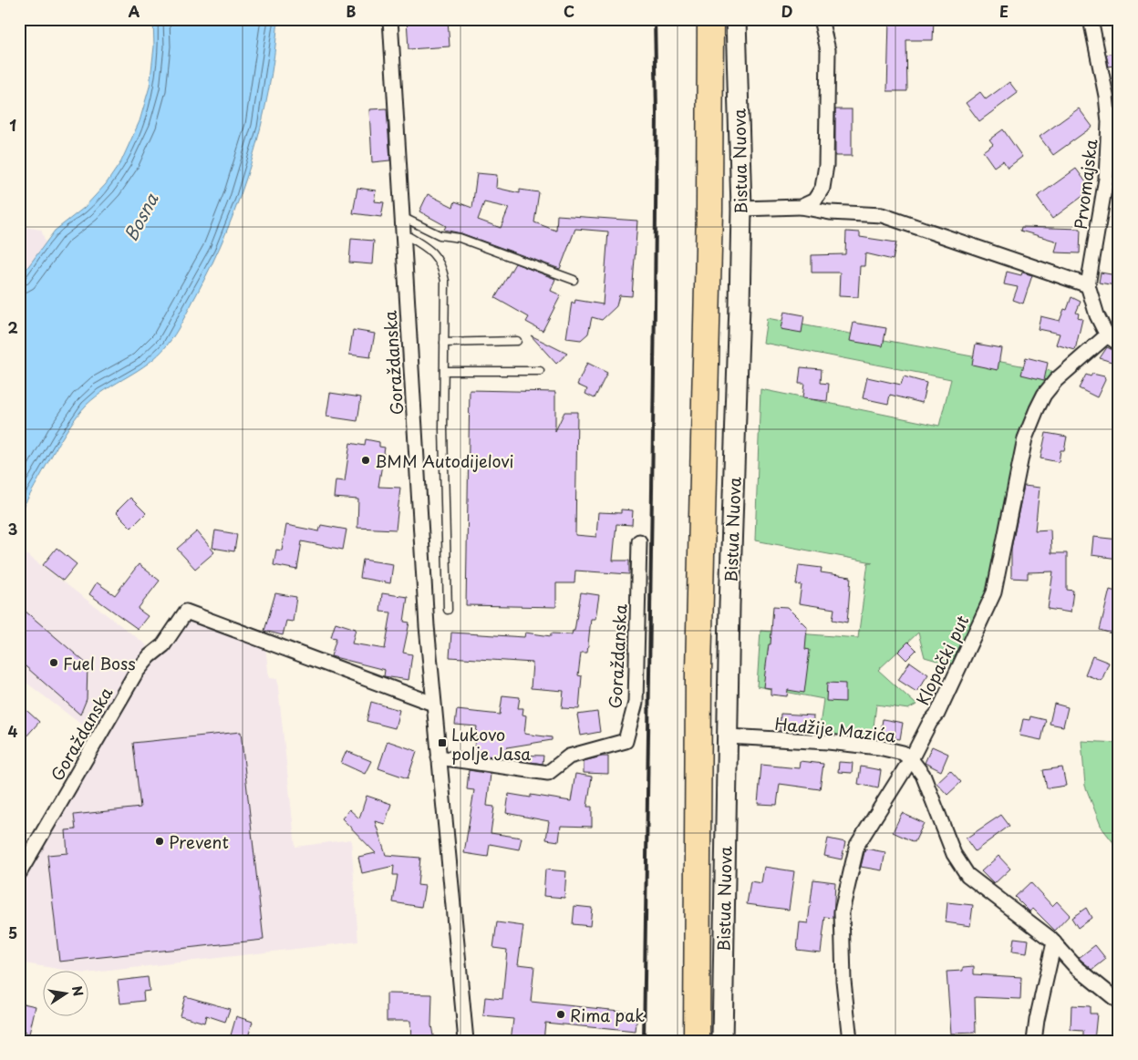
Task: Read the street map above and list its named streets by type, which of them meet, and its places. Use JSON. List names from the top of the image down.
{
  "streets": {
    "street": [
      "Bistua Nuova",
      "Prvomajska",
      "Goraždanska",
      "Klopački put",
      "Hadžije Mazića"
    ]
  },
  "crossings": [
    ["Bistua Nuova", "Hadžije Mazića"],
    ["Prvomajska", "Klopački put"],
    ["Klopački put", "Hadžije Mazića"]
  ],
  "water": ["Bosna"],
  "places": {
    "other": [
      "BMM Autodijelovi",
      "Fuel Boss",
      "Prevent",
      "Rima pak"
    ],
    "transit": ["Lukovo polje Jasa"]
  },
  "north": "right",
  "grid": {
    "columns": [
      "A",
      "B",
      "C",
      "D",
      "E"
    ],
    "rows": [
      "1",
      "2",
      "3",
      "4",
      "5"
    ]
  }
}
